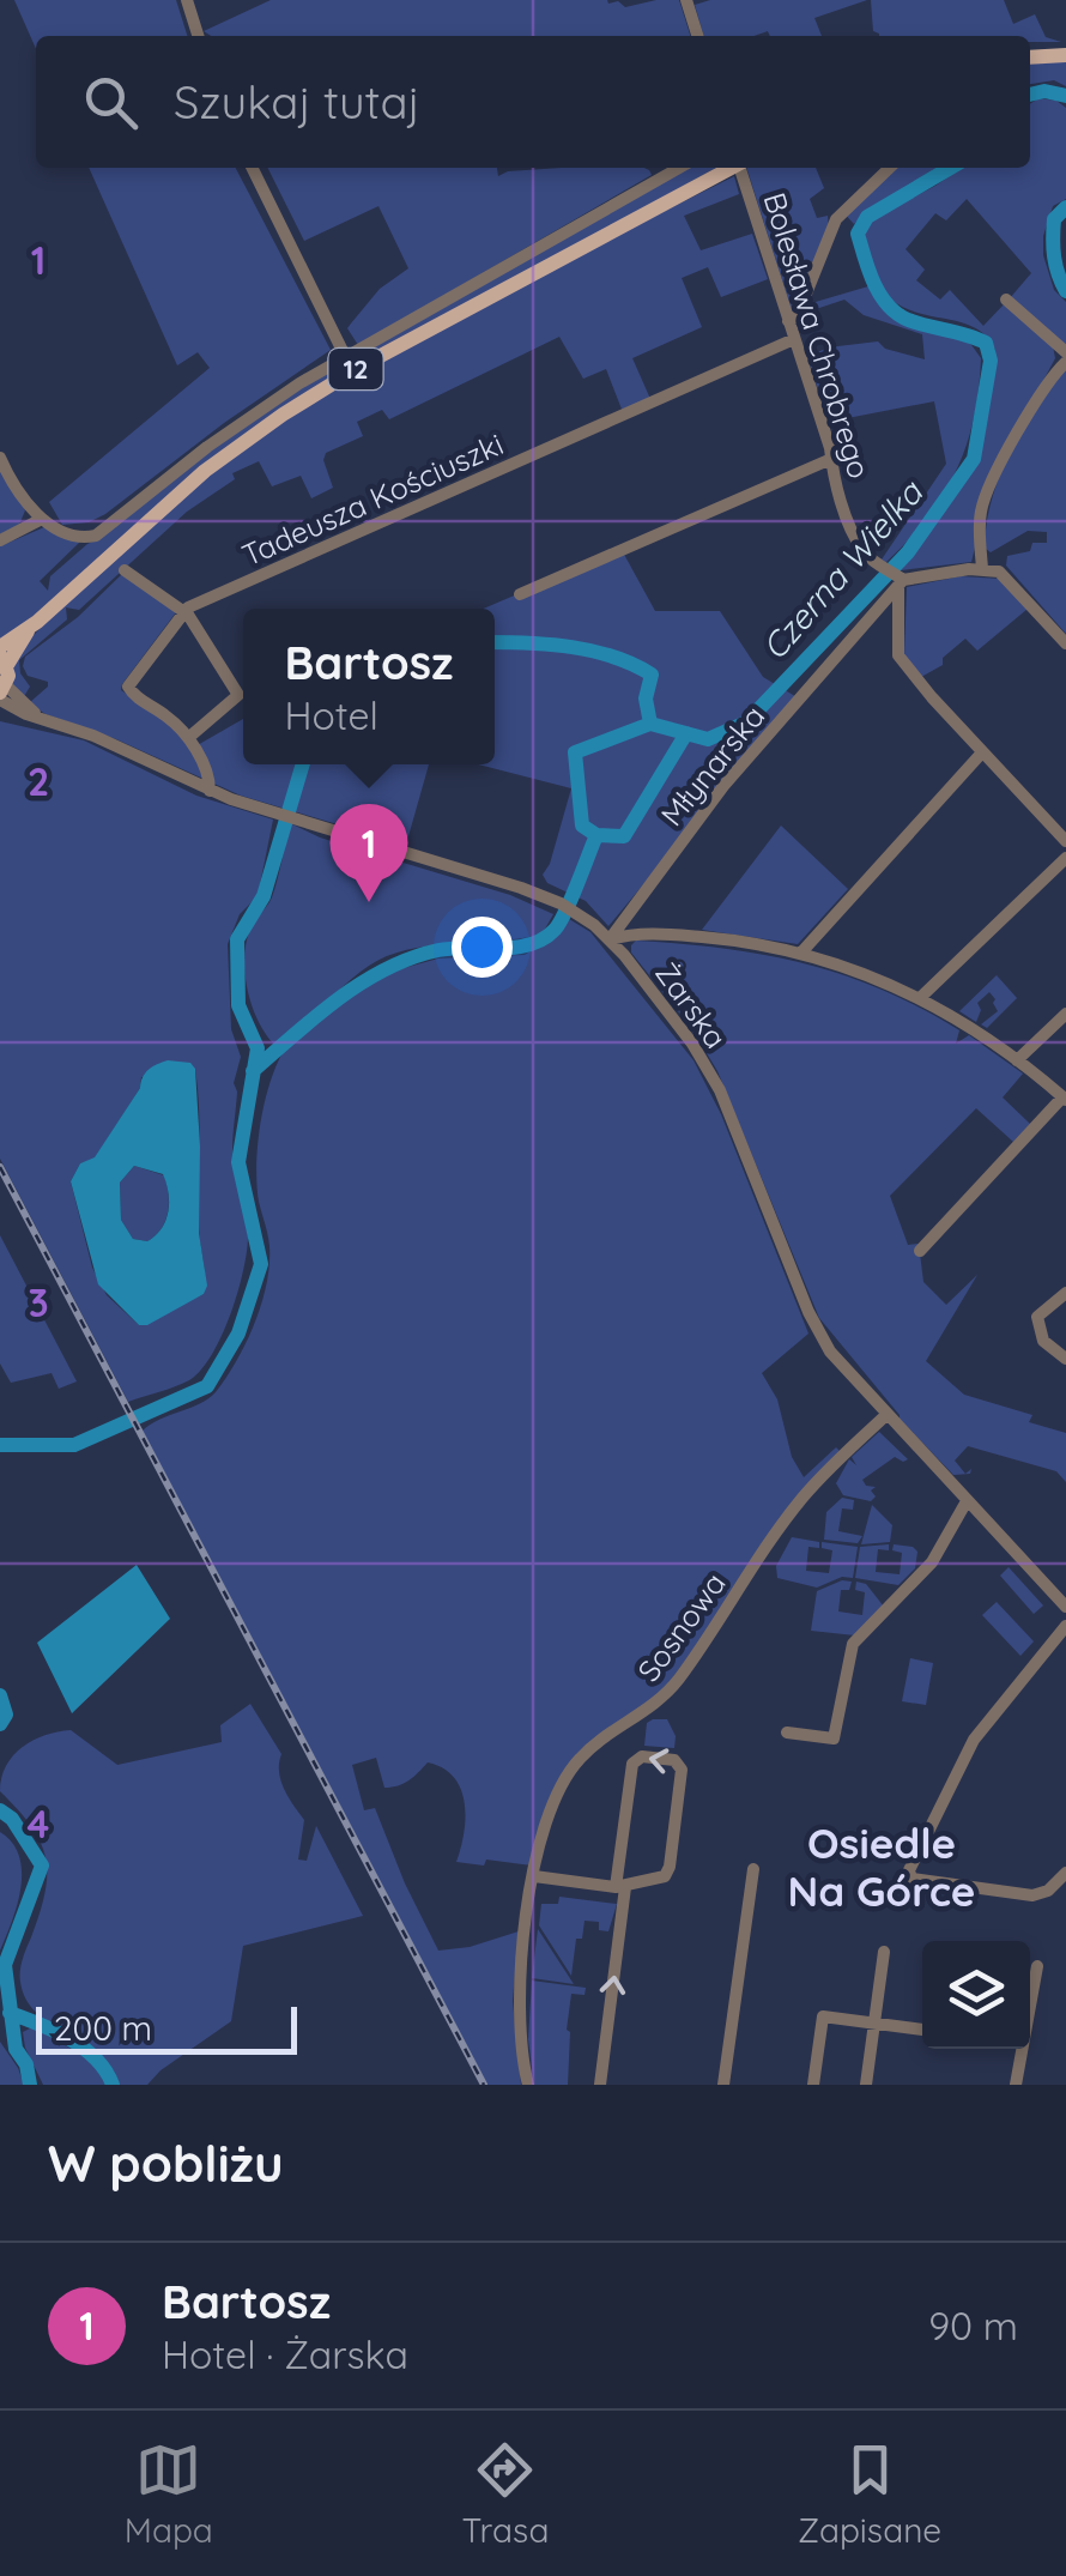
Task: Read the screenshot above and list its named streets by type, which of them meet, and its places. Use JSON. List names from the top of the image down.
{
  "streets": {
    "main road": ["12"],
    "street": [
      "Bolesława Chrobrego",
      "Tadeusza Kościuszki",
      "Młynarska",
      "Żarska",
      "Sosnowa"
    ]
  },
  "crossings": [
    ["Bolesława Chrobrego", "Tadeusza Kościuszki"],
    ["Bolesława Chrobrego", "Młynarska"],
    ["12", "Żarska"],
    ["Tadeusza Kościuszki", "Żarska"],
    ["Młynarska", "Żarska"],
    ["Żarska", "Sosnowa"]
  ],
  "districts": ["Osiedle Na Górce"],
  "water": ["Czerna Wielka"],
  "scale_bar": "200 m",
  "page": {
    "search": "Szukaj tutaj",
    "popup": ["Bartosz", "Hotel"],
    "pins": "1",
    "scale": "200 m",
    "heading": "W pobliżu",
    "list": [
      {
        "mark": "1",
        "name": "Bartosz",
        "note": "Hotel · Żarska",
        "value": "90 m"
      }
    ],
    "nav": ["Mapa", "Trasa", "Zapisane"]
  },
  "grid": {
    "rows": [
      "1",
      "2",
      "3",
      "4"
    ]
  }
}
